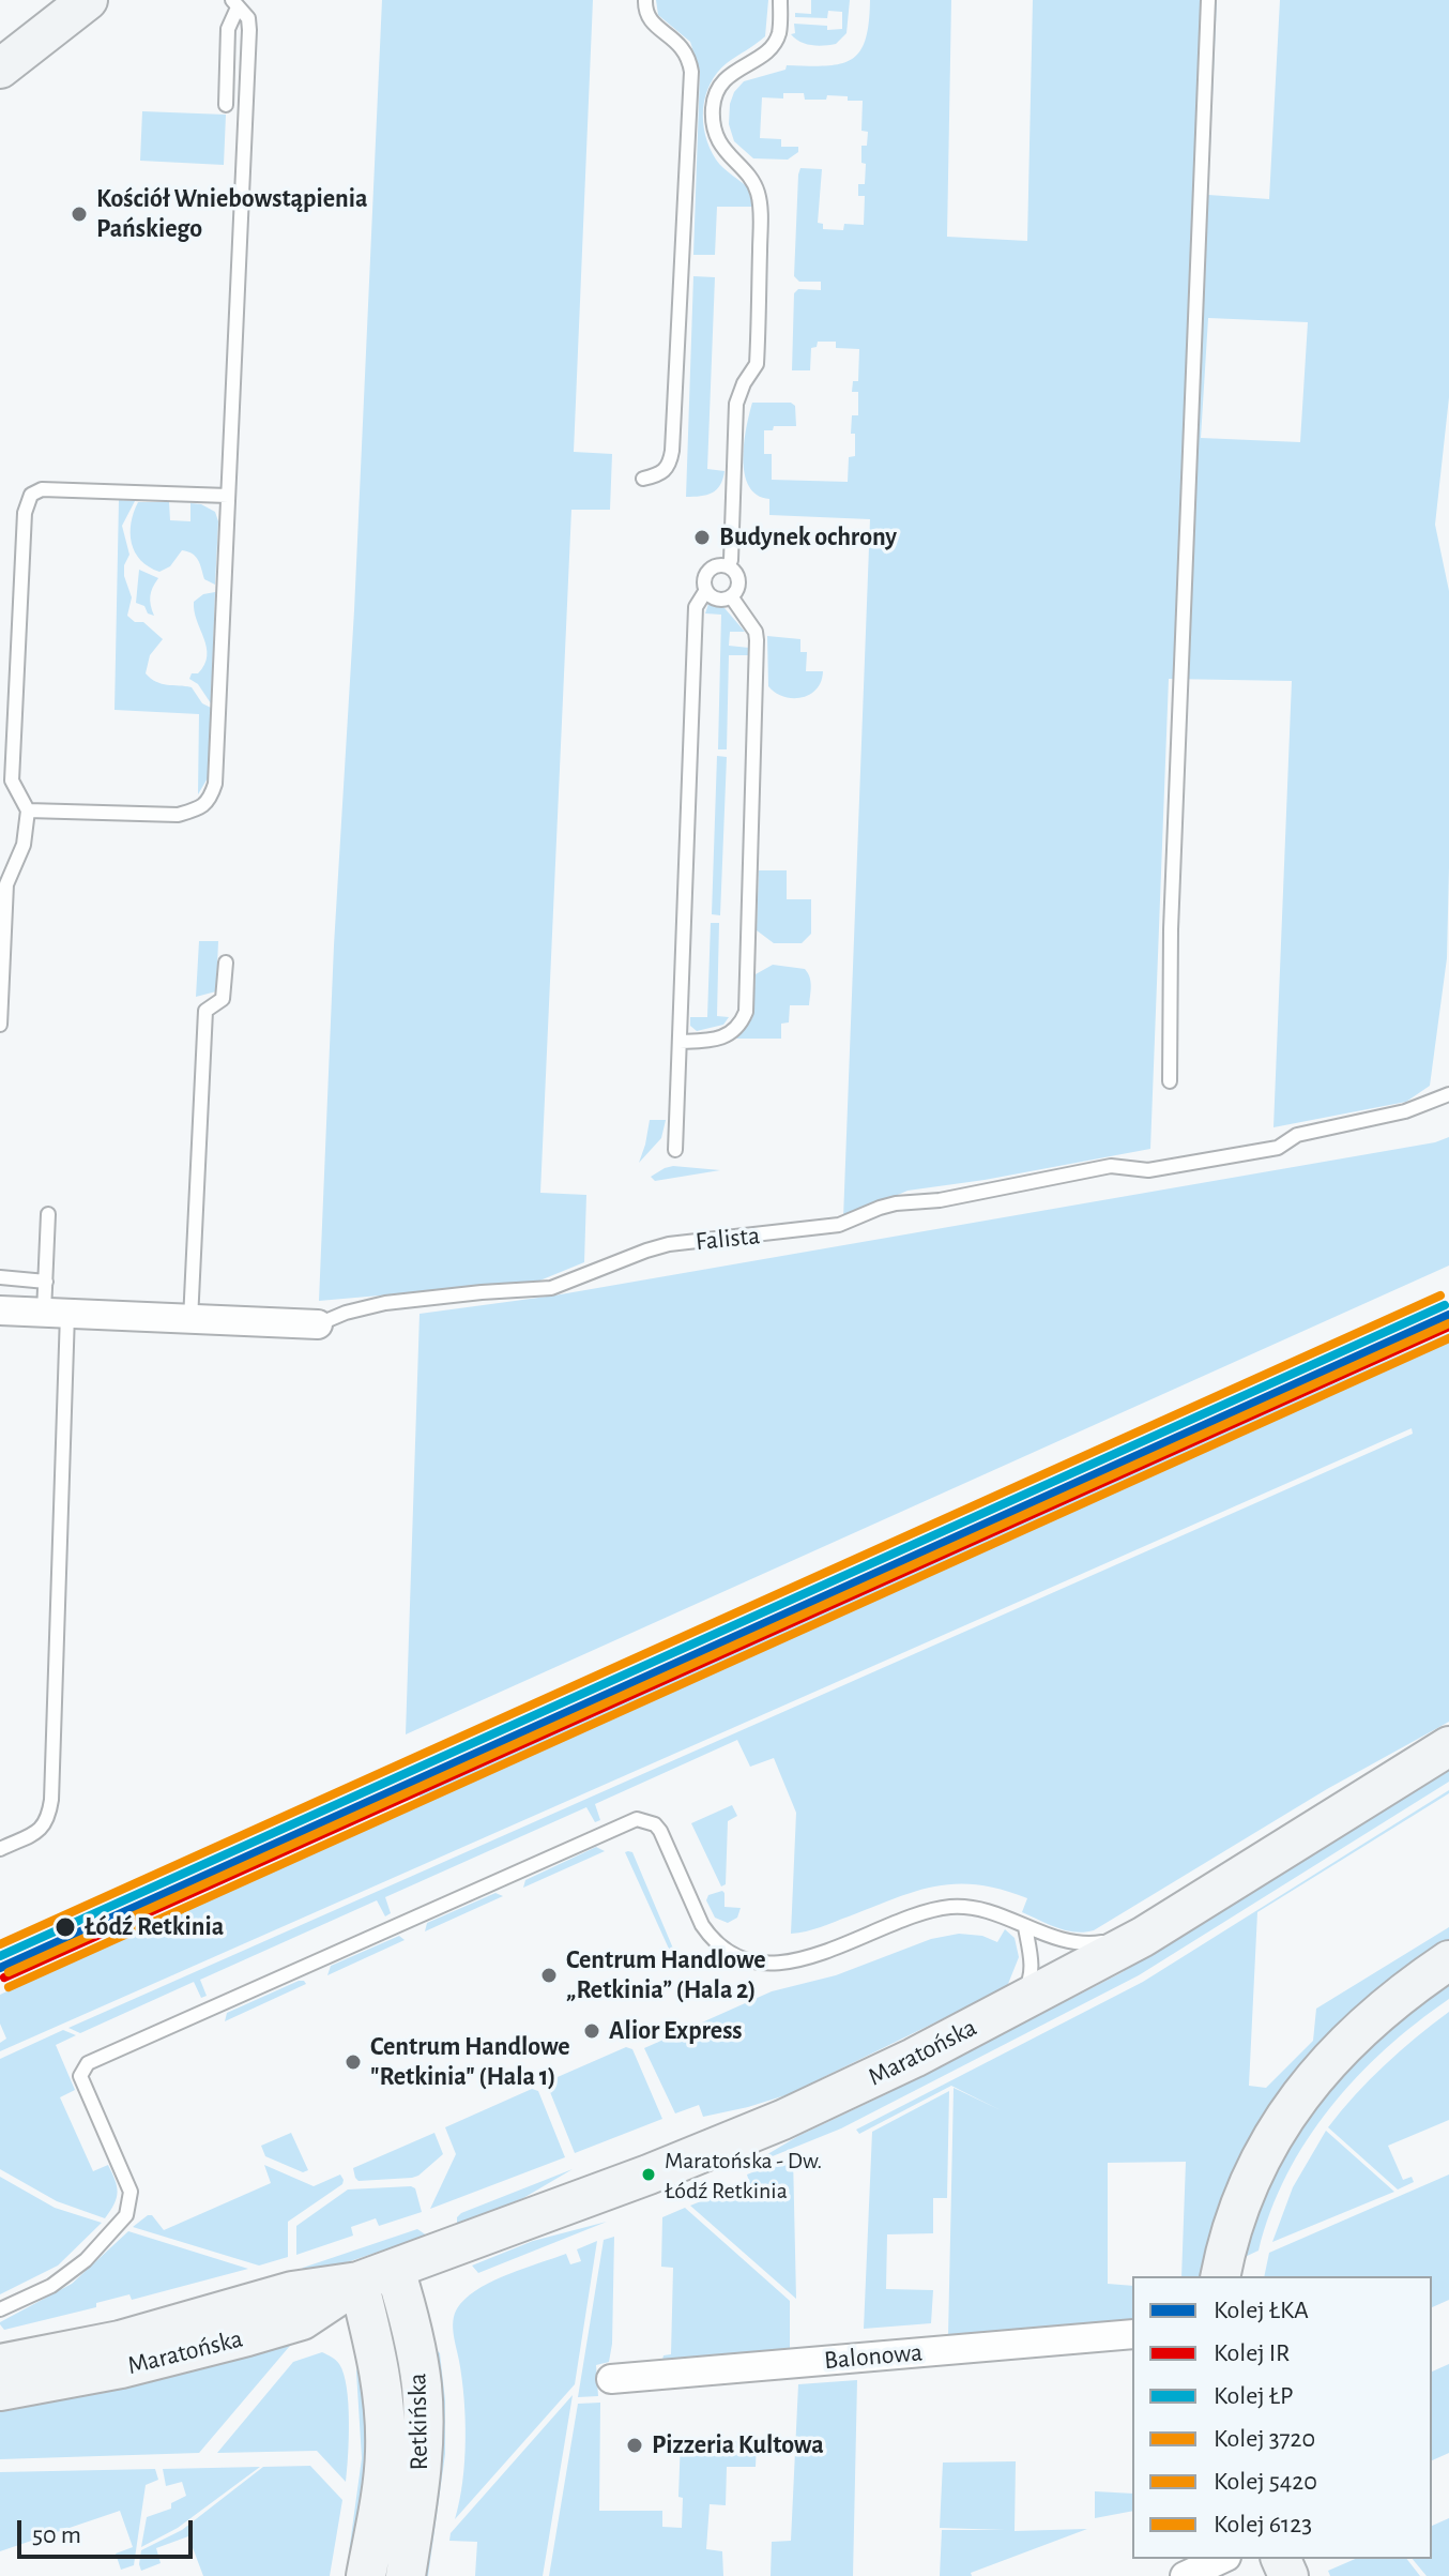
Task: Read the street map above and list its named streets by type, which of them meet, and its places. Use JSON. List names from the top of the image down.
{
  "streets": {
    "main road": ["Maratońska", "Retkińska"],
    "street": ["Falista", "Balonowa"]
  },
  "crossings": [
    ["Maratońska", "Retkińska"]
  ],
  "places": [
    "Kościół Wniebowstąpienia Pańskiego",
    "Budynek ochrony",
    "Łódź Retkinia",
    "Centrum Handlowe „Retkinia” (Hala 2)",
    "Alior Express",
    "Centrum Handlowe \"Retkinia\" (Hala 1)",
    "Maratońska - Dw. Łódź Retkinia",
    "Pizzeria Kultowa"
  ],
  "lines": [
    "rail line 5420",
    "rail line ŁP",
    "rail line ŁKA",
    "rail line 6123",
    "rail line IR",
    "rail line 3720"
  ],
  "legend": [
    "Kolej ŁKA",
    "Kolej IR",
    "Kolej ŁP",
    "Kolej 3720",
    "Kolej 5420",
    "Kolej 6123"
  ],
  "scale_bar": "50 m"
}
